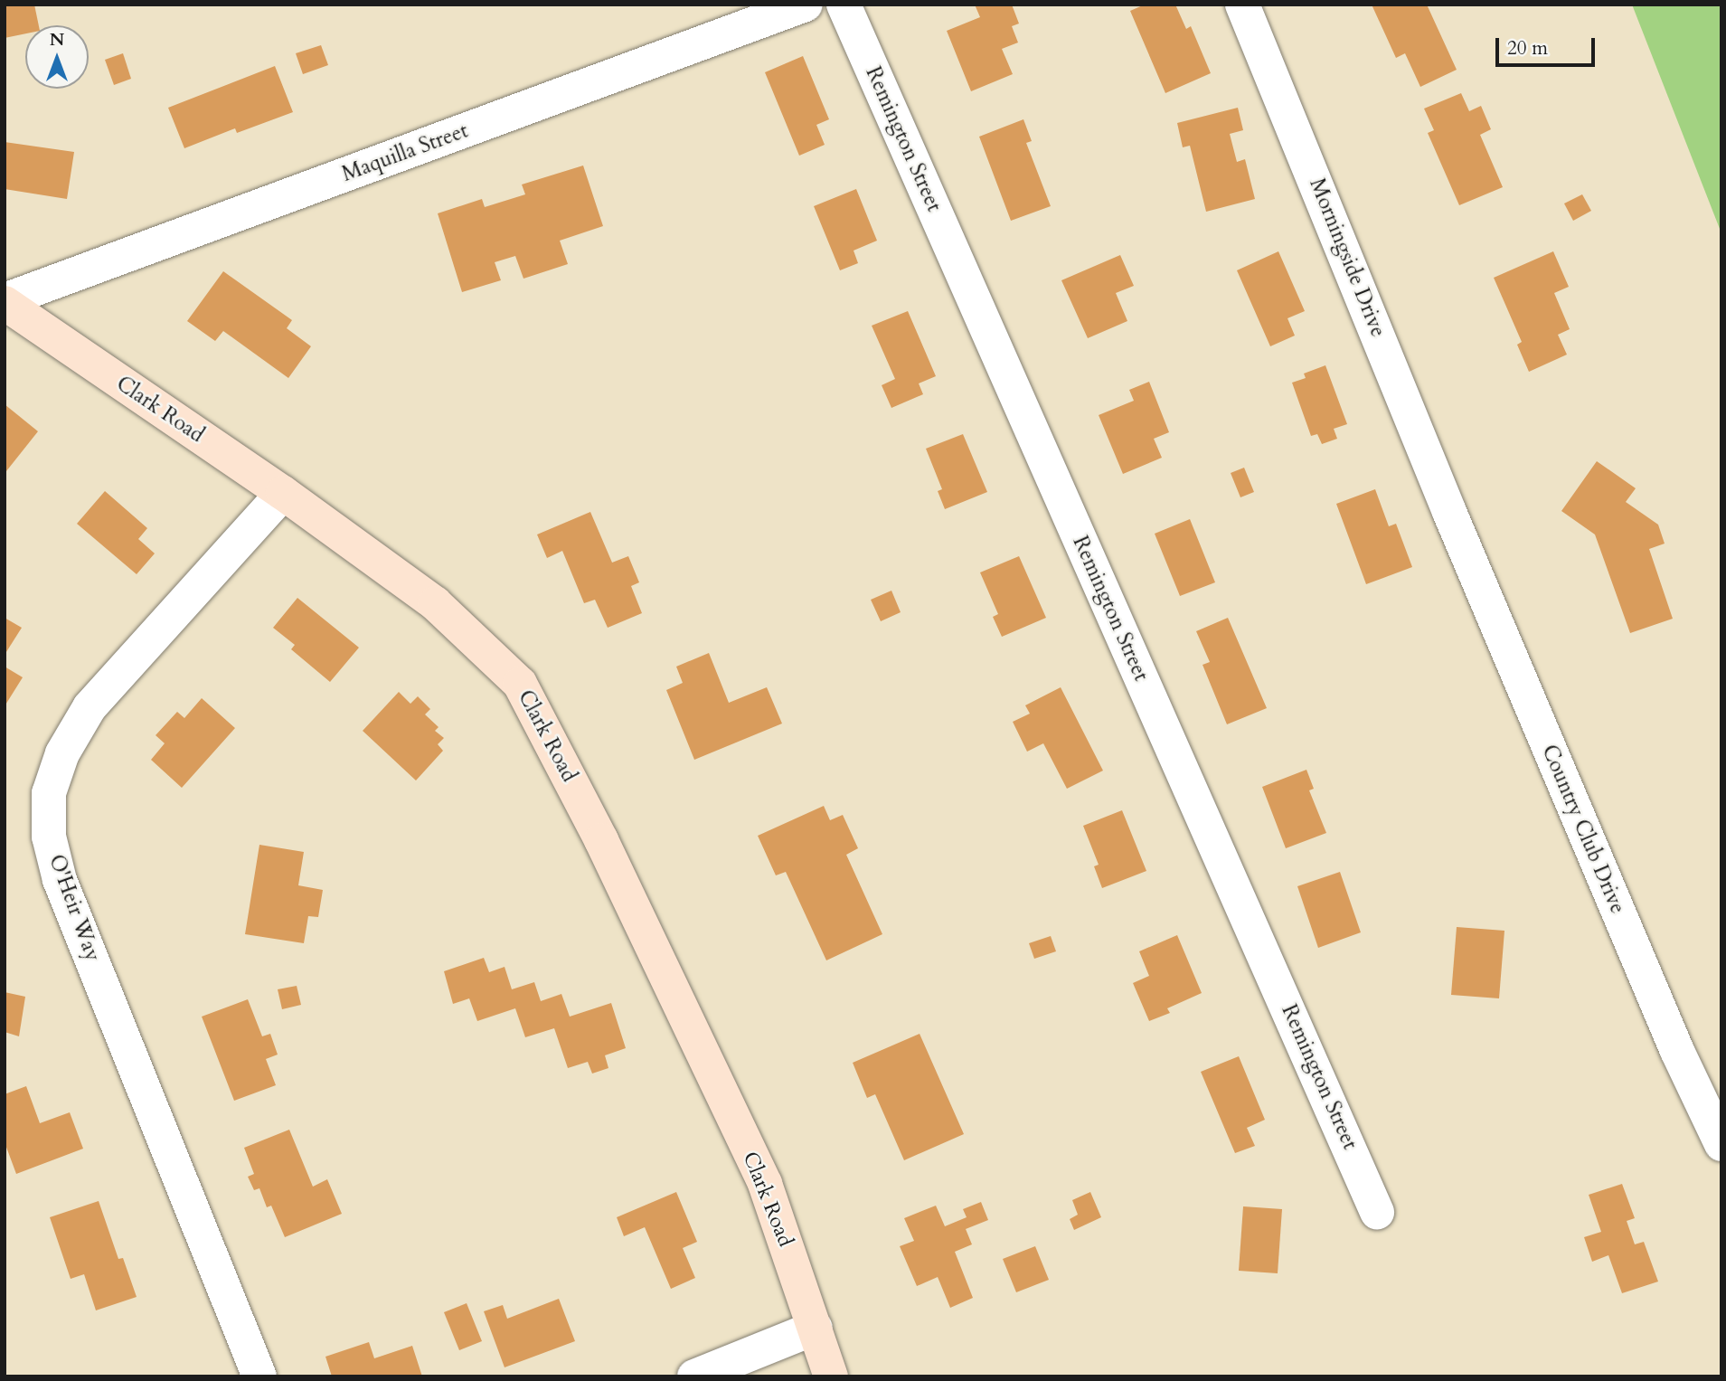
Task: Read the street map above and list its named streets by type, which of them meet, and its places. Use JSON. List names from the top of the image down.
{
  "streets": {
    "street": [
      "Remington Street",
      "Maquilla Street",
      "Morningside Drive",
      "Clark Road",
      "Country Club Drive",
      "O'Heir Way"
    ]
  },
  "crossings": [
    ["Maquilla Street", "Clark Road"],
    ["Morningside Drive", "Country Club Drive"],
    ["Clark Road", "O'Heir Way"]
  ],
  "scale_bar": "20 m",
  "north": "top"
}
